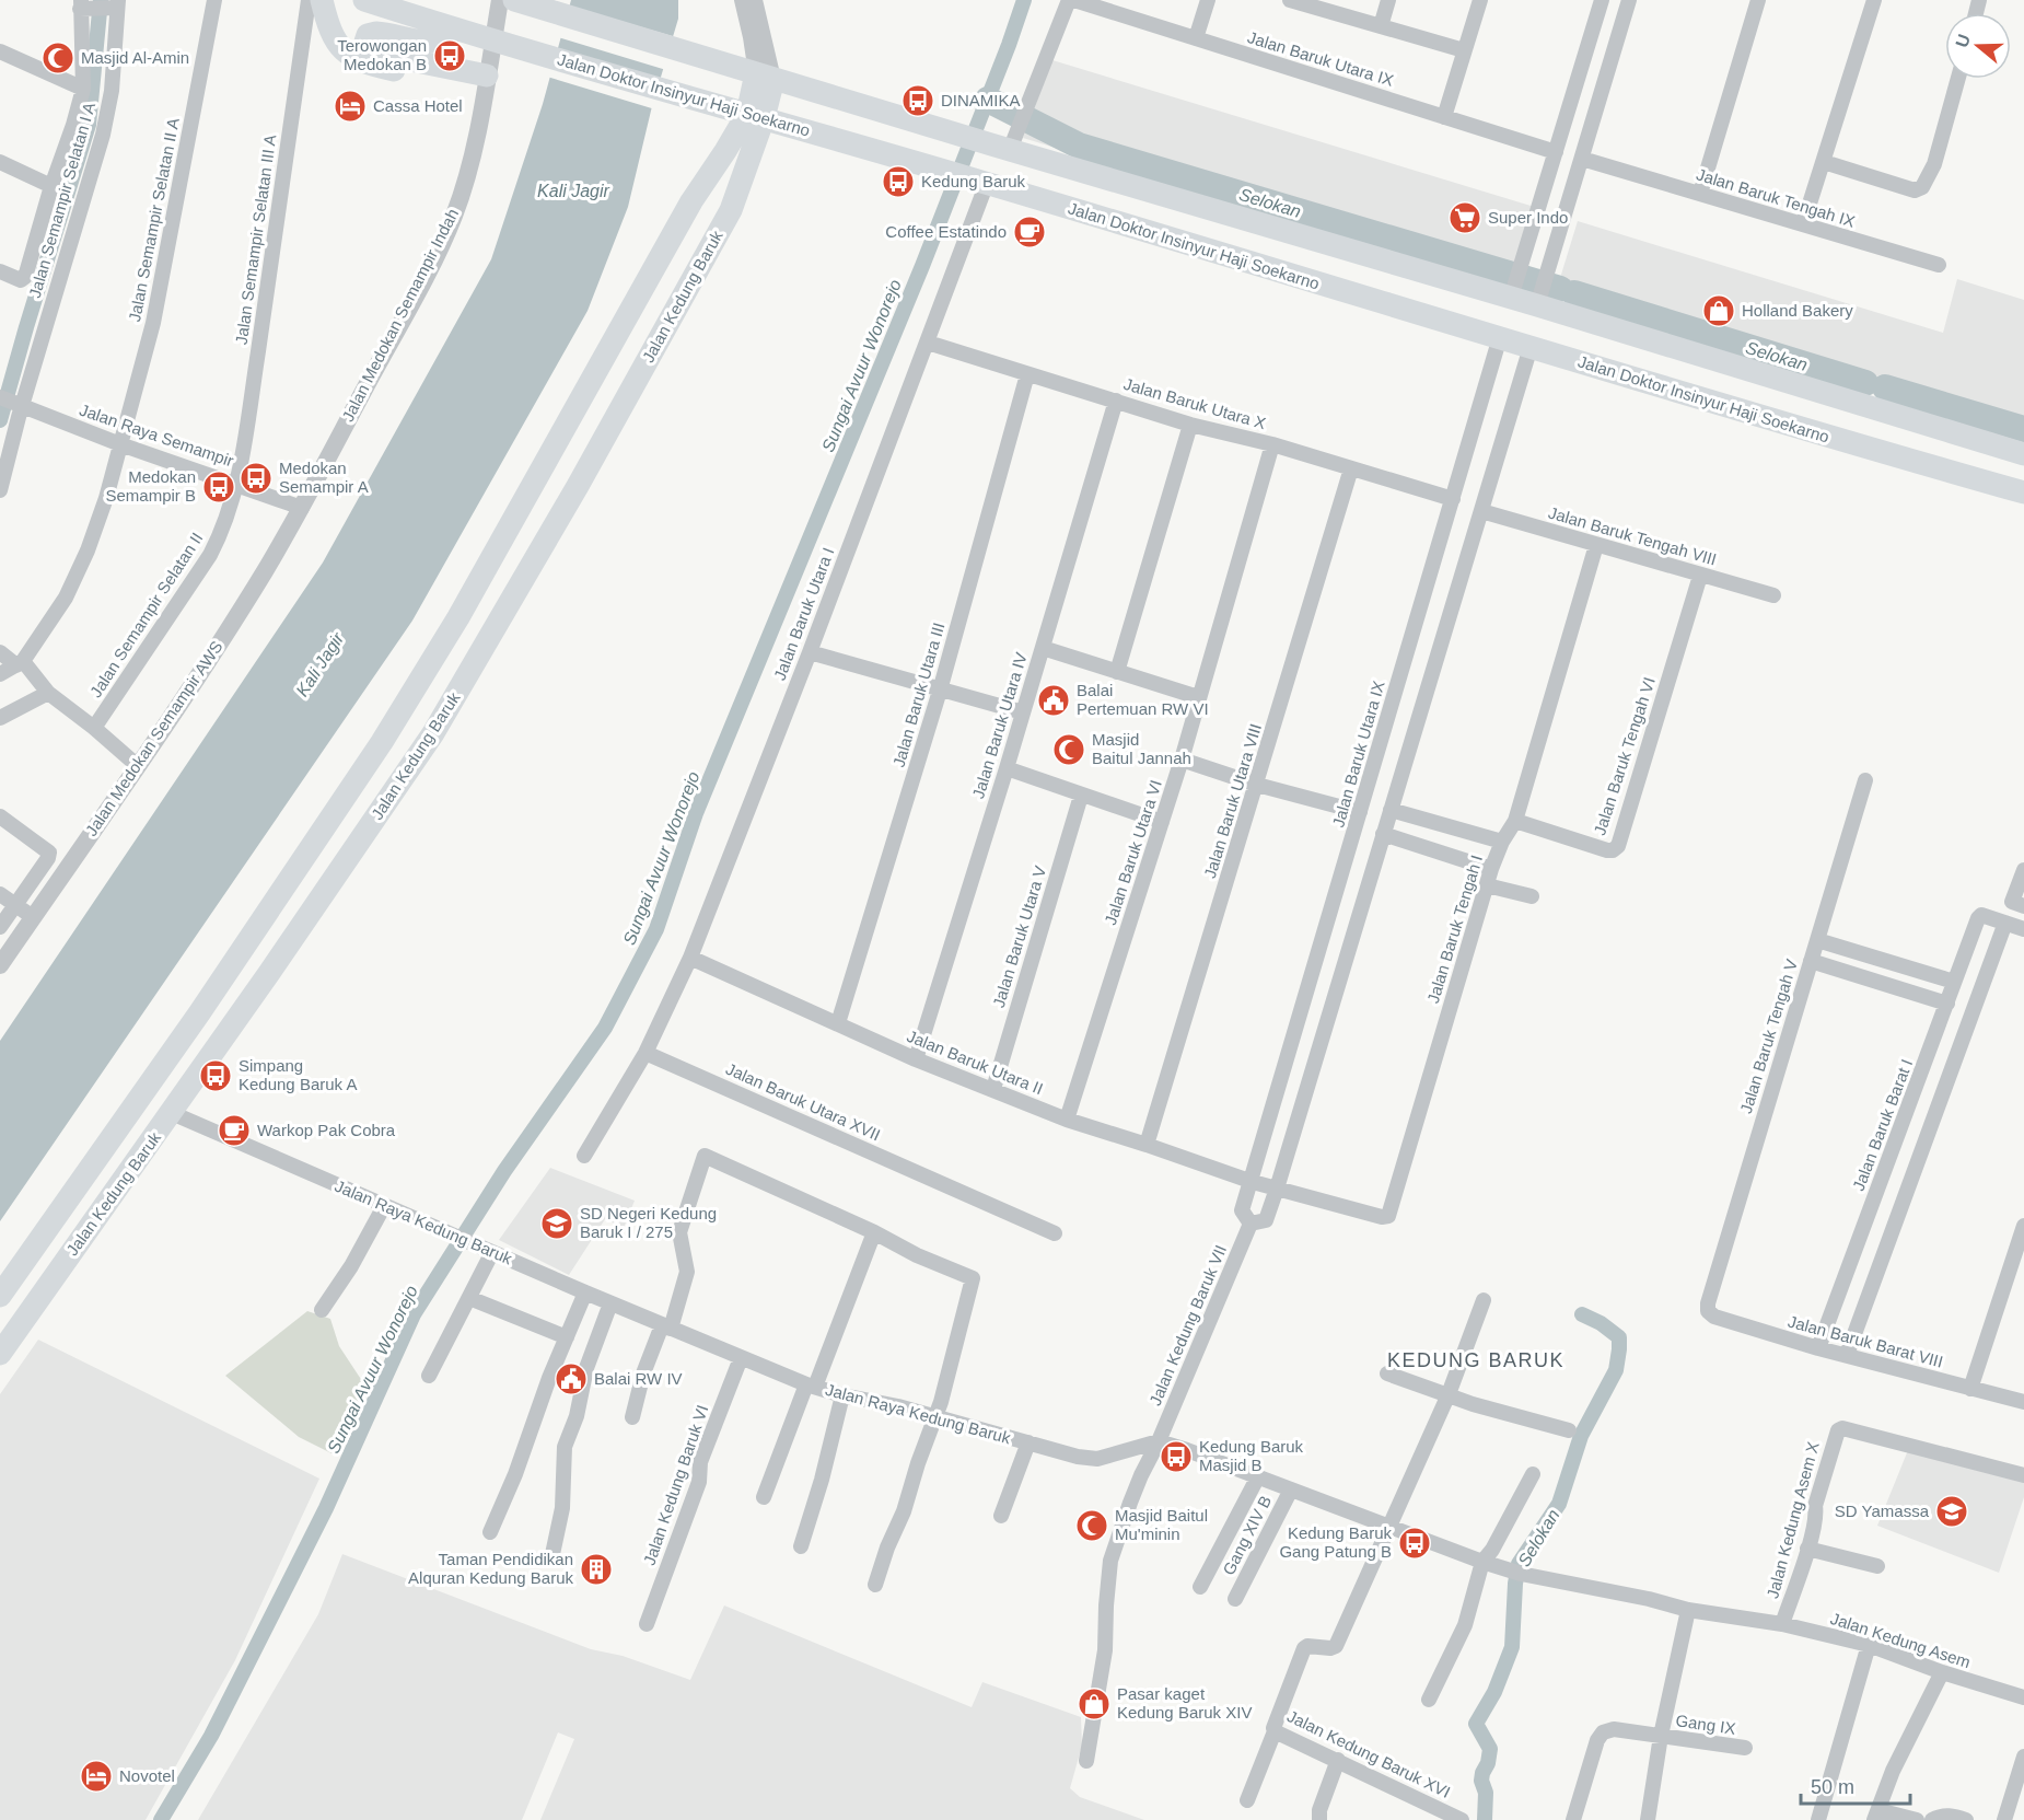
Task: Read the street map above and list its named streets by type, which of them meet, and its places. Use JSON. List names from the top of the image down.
{
  "streets": {
    "main road": ["Jalan Doktor Insinyur Haji Soekarno", "Jalan Kedung Baruk"],
    "street": [
      "Jalan Baruk Utara IX",
      "Jalan Baruk Tengah IX",
      "Jalan Semampir Selatan I A",
      "Jalan Semampir Selatan II A",
      "Jalan Semampir Selatan III A",
      "Jalan Medokan Semampir Indah",
      "Jalan Baruk Utara X",
      "Jalan Raya Semampir",
      "Jalan Baruk Tengah VIII",
      "Jalan Baruk Utara I",
      "Jalan Semampir Selatan II",
      "Jalan Baruk Utara III",
      "Jalan Baruk Utara IV",
      "Jalan Medokan Semampir AWS",
      "Jalan Baruk Tengah VI",
      "Jalan Baruk Utara VIII",
      "Jalan Baruk Utara VI",
      "Jalan Baruk Tengah I",
      "Jalan Baruk Utara V",
      "Jalan Baruk Tengah V",
      "Jalan Baruk Utara II",
      "Jalan Baruk Utara XVII",
      "Jalan Baruk Barat I",
      "Jalan Raya Kedung Baruk",
      "Jalan Kedung Baruk VII",
      "Jalan Baruk Barat VIII",
      "Jalan Kedung Baruk VI",
      "Jalan Kedung Asem X",
      "Gang XIV B",
      "Jalan Kedung Asem",
      "Gang IX",
      "Jalan Kedung Baruk XVI"
    ]
  },
  "crossings": [
    ["Jalan Baruk Utara IX", "Jalan Doktor Insinyur Haji Soekarno"],
    ["Jalan Baruk Utara IX", "Jalan Baruk Utara X"],
    ["Jalan Baruk Utara IX", "Jalan Baruk Utara II"],
    ["Jalan Baruk Utara IX", "Jalan Kedung Baruk VII"],
    ["Jalan Doktor Insinyur Haji Soekarno", "Jalan Kedung Baruk"],
    ["Jalan Doktor Insinyur Haji Soekarno", "Jalan Baruk Utara I"],
    ["Jalan Semampir Selatan I A", "Jalan Raya Semampir"],
    ["Jalan Semampir Selatan II A", "Jalan Raya Semampir"],
    ["Jalan Semampir Selatan III A", "Jalan Raya Semampir"],
    ["Jalan Semampir Selatan III A", "Jalan Semampir Selatan II"],
    ["Jalan Kedung Baruk", "Jalan Raya Kedung Baruk"],
    ["Jalan Medokan Semampir Indah", "Jalan Raya Semampir"],
    ["Jalan Medokan Semampir Indah", "Jalan Medokan Semampir AWS"],
    ["Jalan Baruk Utara X", "Jalan Baruk Utara I"],
    ["Jalan Baruk Utara X", "Jalan Baruk Utara III"],
    ["Jalan Baruk Utara X", "Jalan Baruk Utara IV"],
    ["Jalan Baruk Utara X", "Jalan Baruk Utara VIII"],
    ["Jalan Baruk Utara X", "Jalan Baruk Utara VI"],
    ["Jalan Raya Semampir", "Jalan Semampir Selatan II"],
    ["Jalan Raya Semampir", "Jalan Medokan Semampir AWS"],
    ["Jalan Baruk Tengah VIII", "Jalan Baruk Tengah VI"],
    ["Jalan Baruk Tengah VIII", "Jalan Baruk Tengah I"],
    ["Jalan Baruk Utara I", "Jalan Baruk Utara II"],
    ["Jalan Baruk Utara I", "Jalan Baruk Utara XVII"],
    ["Jalan Baruk Utara III", "Jalan Baruk Utara II"],
    ["Jalan Baruk Utara IV", "Jalan Baruk Utara II"],
    ["Jalan Baruk Tengah VI", "Jalan Baruk Tengah I"],
    ["Jalan Baruk Utara VIII", "Jalan Baruk Utara II"],
    ["Jalan Baruk Utara VI", "Jalan Baruk Utara II"],
    ["Jalan Baruk Tengah I", "Jalan Baruk Utara II"],
    ["Jalan Baruk Tengah I", "Jalan Kedung Baruk VII"],
    ["Jalan Baruk Utara V", "Jalan Baruk Utara II"],
    ["Jalan Baruk Tengah V", "Jalan Baruk Barat VIII"],
    ["Jalan Baruk Utara II", "Jalan Kedung Baruk VII"],
    ["Jalan Baruk Barat I", "Jalan Baruk Barat VIII"],
    ["Jalan Raya Kedung Baruk", "Jalan Kedung Baruk VII"],
    ["Jalan Raya Kedung Baruk", "Jalan Kedung Baruk VI"],
    ["Jalan Kedung Asem X", "Jalan Kedung Asem"]
  ],
  "districts": ["KEDUNG BARUK"],
  "water": ["Kali Jagir", "Selokan", "Sungai Avuur Wonorejo"],
  "places": {
    "bus stop": [
      "Terowongan Medokan B",
      "DINAMIKA",
      "Kedung Baruk",
      "Medokan Semampir A",
      "Medokan Semampir B",
      "Simpang Kedung Baruk A",
      "Kedung Baruk Masjid B",
      "Kedung Baruk Gang Patung B"
    ],
    "mosque": ["Masjid Al-Amin", "Masjid Baitul Jannah", "Masjid Baitul Mu'minin"],
    "hotel": ["Cassa Hotel", "Novotel"],
    "supermarket": ["Super Indo"],
    "cafe": ["Coffee Estatindo", "Warkop Pak Cobra"],
    "shop": ["Holland Bakery", "Pasar kaget Kedung Baruk XIV"],
    "public building": ["Balai Pertemuan RW VI", "Balai RW IV"],
    "school or university": ["SD Negeri Kedung Baruk I / 275", "SD Yamassa"],
    "building": ["Taman Pendidikan Alquran Kedung Baruk"]
  },
  "scale_bar": "50 m",
  "north": "left"
}
